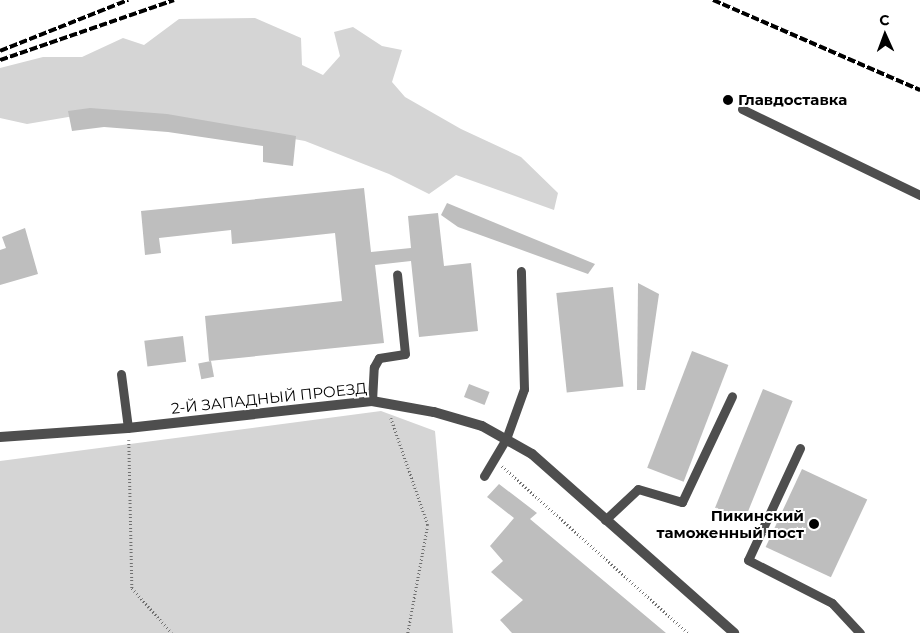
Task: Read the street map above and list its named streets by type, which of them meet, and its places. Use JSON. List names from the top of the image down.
{
  "streets": {
    "street": ["2-Й ЗАПАДНЫЙ ПРОЕЗД"]
  },
  "places": ["Главдоставка", "Пикинский таможенный пост"],
  "north": "top"
}
